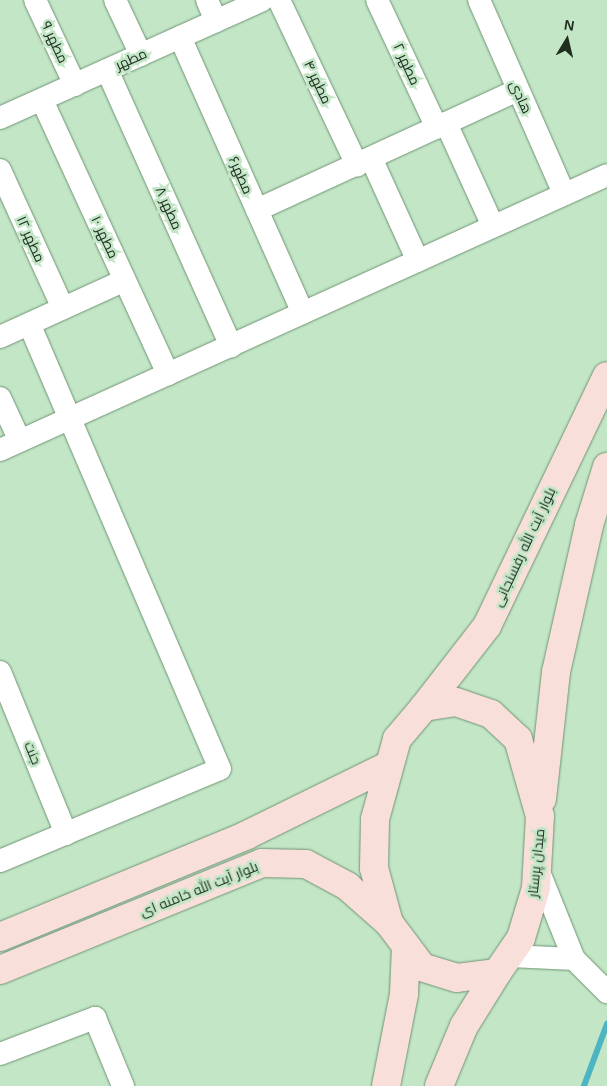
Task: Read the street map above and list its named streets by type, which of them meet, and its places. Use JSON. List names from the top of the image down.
{
  "streets": {
    "main road": ["بلوار آیت الله رفسنجانی", "میدان پرستار", "بلوار آیت الله خامنه ای"],
    "street": [
      "مطهر ۹",
      "مطهر",
      "مطهر ۲",
      "مطهر ۴",
      "هادی",
      "مطهر۶",
      "مطهر ۸",
      "مطهر ۱۰",
      "مطهر ۱۲",
      "جنت"
    ]
  },
  "crossings": [
    ["مطهر ۹", "مطهر"],
    ["مطهر", "مطهر۶"],
    ["مطهر", "مطهر ۸"],
    ["مطهر", "مطهر ۱۰"],
    ["بلوار آیت الله رفسنجانی", "میدان پرستار"]
  ],
  "north": "top"
}
